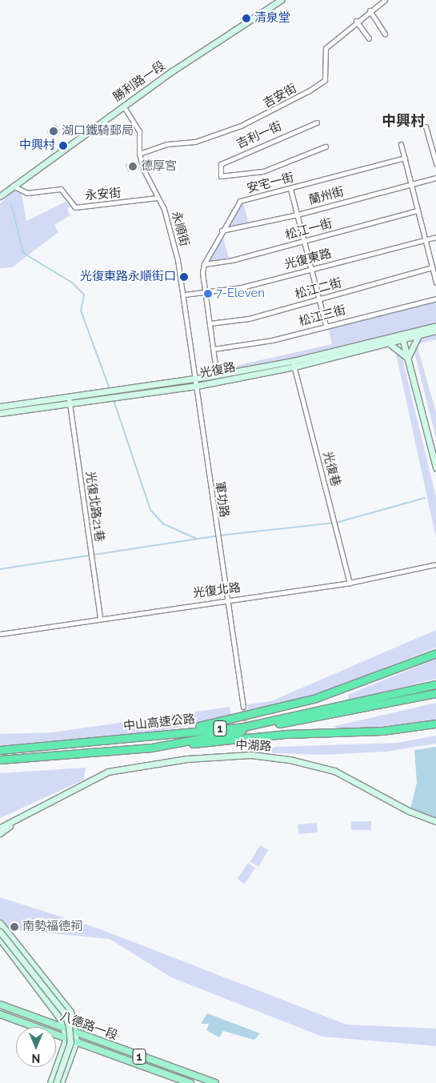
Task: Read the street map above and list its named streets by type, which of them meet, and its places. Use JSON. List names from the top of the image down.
{
  "streets": {
    "highway": ["中山高速公路", "1"],
    "main road": ["八德路一段"],
    "street": [
      "勝利路一段",
      "吉安街",
      "吉利一街",
      "安宅一街",
      "永安街",
      "蘭州街",
      "永順街",
      "松江一街",
      "光復東路",
      "松江二街",
      "松江三街",
      "光復路",
      "光復巷",
      "軍功路",
      "光復北路21巷",
      "光復北路",
      "中湖路"
    ]
  },
  "crossings": [
    ["勝利路一段", "永安街"],
    ["勝利路一段", "永順街"],
    ["吉安街", "永順街"],
    ["安宅一街", "蘭州街"],
    ["安宅一街", "松江一街"],
    ["永安街", "永順街"],
    ["永順街", "光復東路"],
    ["永順街", "軍功路"],
    ["光復東路", "軍功路"],
    ["光復路", "光復巷"],
    ["光復路", "軍功路"],
    ["光復路", "光復北路21巷"],
    ["光復巷", "光復北路"],
    ["軍功路", "光復北路"],
    ["光復北路21巷", "光復北路"]
  ],
  "districts": ["中興村"],
  "places": [
    "清泉堂",
    "湖口鐵騎郵局",
    "中興村",
    "德厚宮",
    "光復東路永順街口",
    "7-Eleven",
    "南勢福德祠"
  ],
  "north": "bottom"
}
